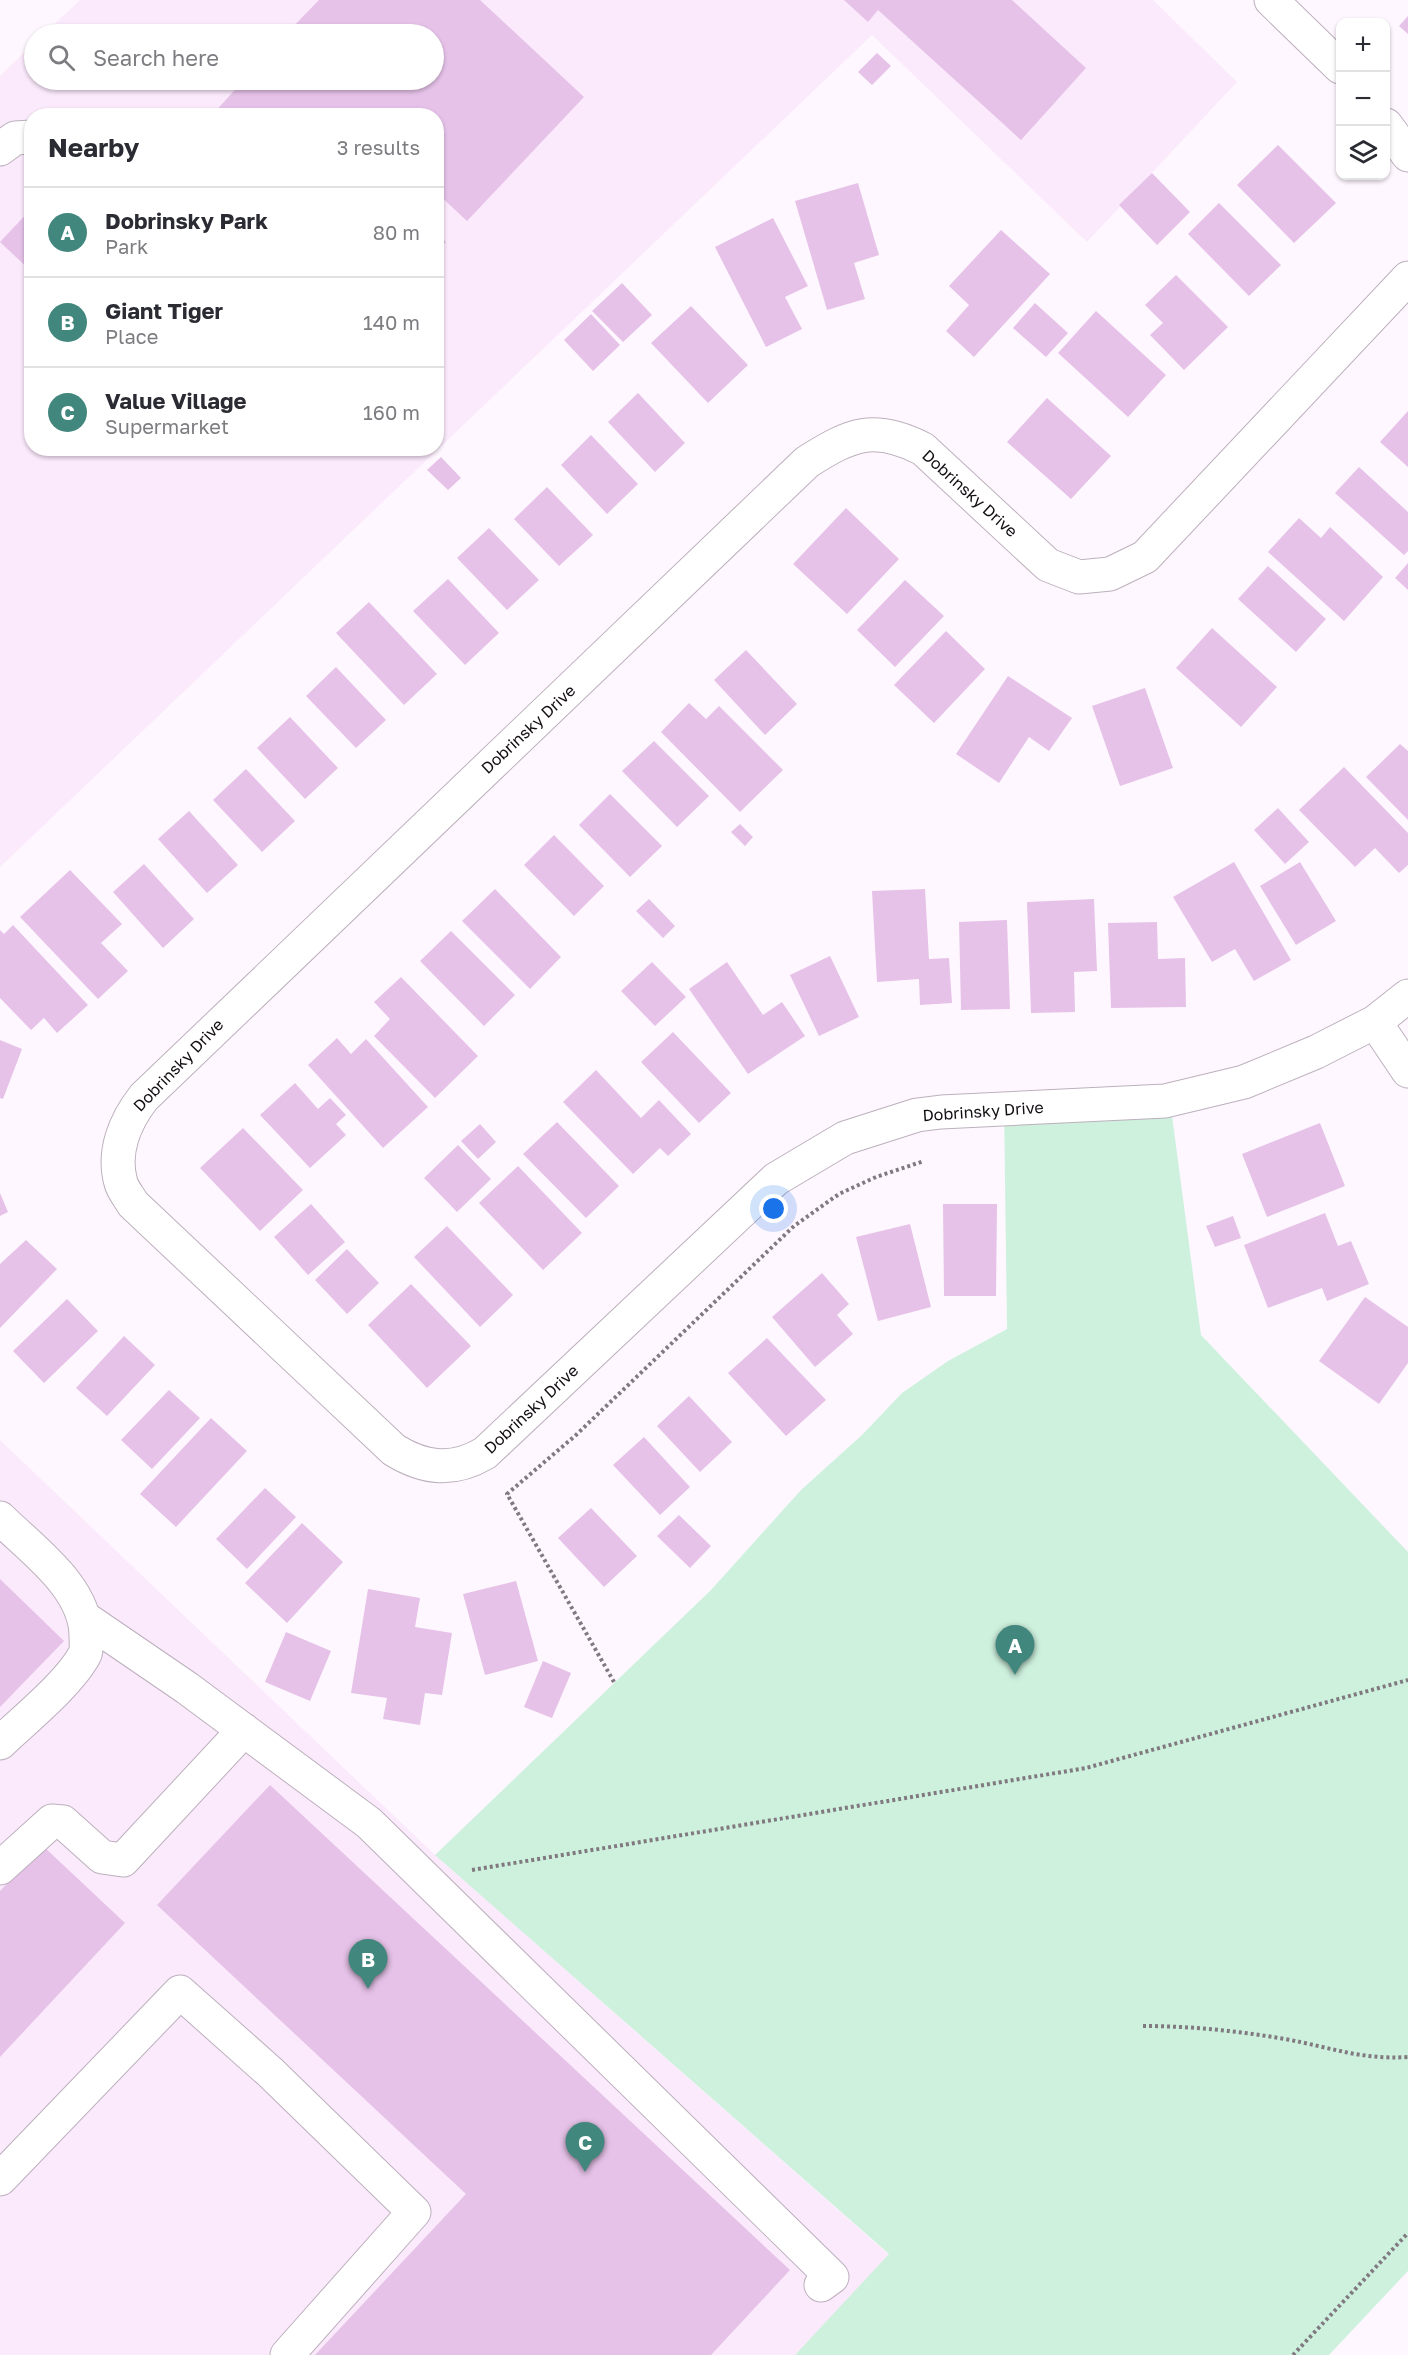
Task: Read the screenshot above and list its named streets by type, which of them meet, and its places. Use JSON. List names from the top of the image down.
{
  "streets": {
    "street": ["Dobrinsky Drive"]
  },
  "page": {
    "map_buttons": ["+", "−"],
    "search": "Search here",
    "heading": ["Nearby", "3 results"],
    "list": [
      {
        "mark": "A",
        "name": "Dobrinsky Park",
        "note": "Park",
        "value": "80 m"
      },
      {
        "mark": "B",
        "name": "Giant Tiger",
        "note": "Place",
        "value": "140 m"
      },
      {
        "mark": "C",
        "name": "Value Village",
        "note": "Supermarket",
        "value": "160 m"
      }
    ],
    "pins": ["A", "B", "C"]
  }
}
